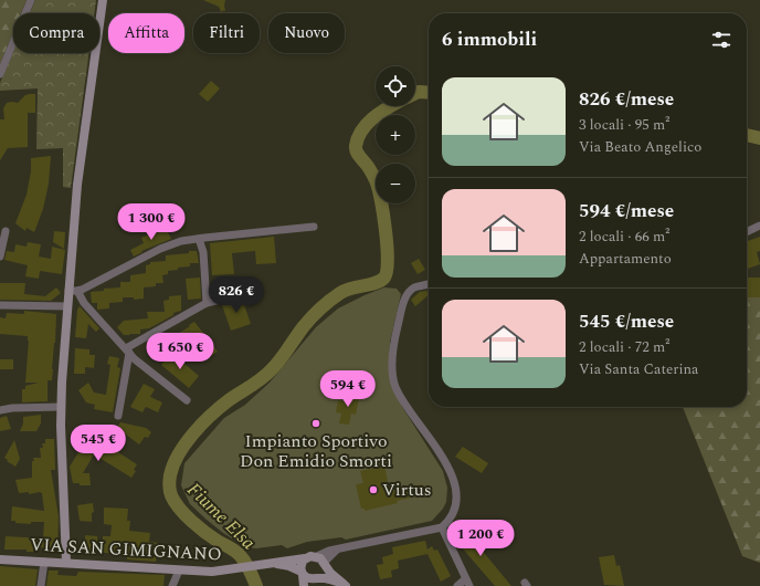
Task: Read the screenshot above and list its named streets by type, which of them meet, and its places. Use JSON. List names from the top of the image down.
{
  "streets": {
    "main road": ["VIA SAN GIMIGNANO"]
  },
  "water": ["Fiume Elsa"],
  "places": ["Impianto Sportivo Don Emidio Smorti", "Virtus"],
  "page": {
    "chip": [
      "Compra",
      "Affitta",
      "Filtri",
      "Nuovo"
    ],
    "heading": "6 immobili",
    "map_buttons": ["+", "−"],
    "list": [
      {
        "name": "826 €/mese",
        "note": "3 locali · 95 m² · Via Beato Angelico"
      },
      {
        "name": "594 €/mese",
        "note": "2 locali · 66 m² · Appartamento"
      },
      {
        "name": "545 €/mese",
        "note": "2 locali · 72 m² · Via Santa Caterina"
      }
    ],
    "price": [
      "1 300 €",
      "826 €",
      "1 650 €",
      "594 €",
      "545 €",
      "1 200 €"
    ]
  }
}
